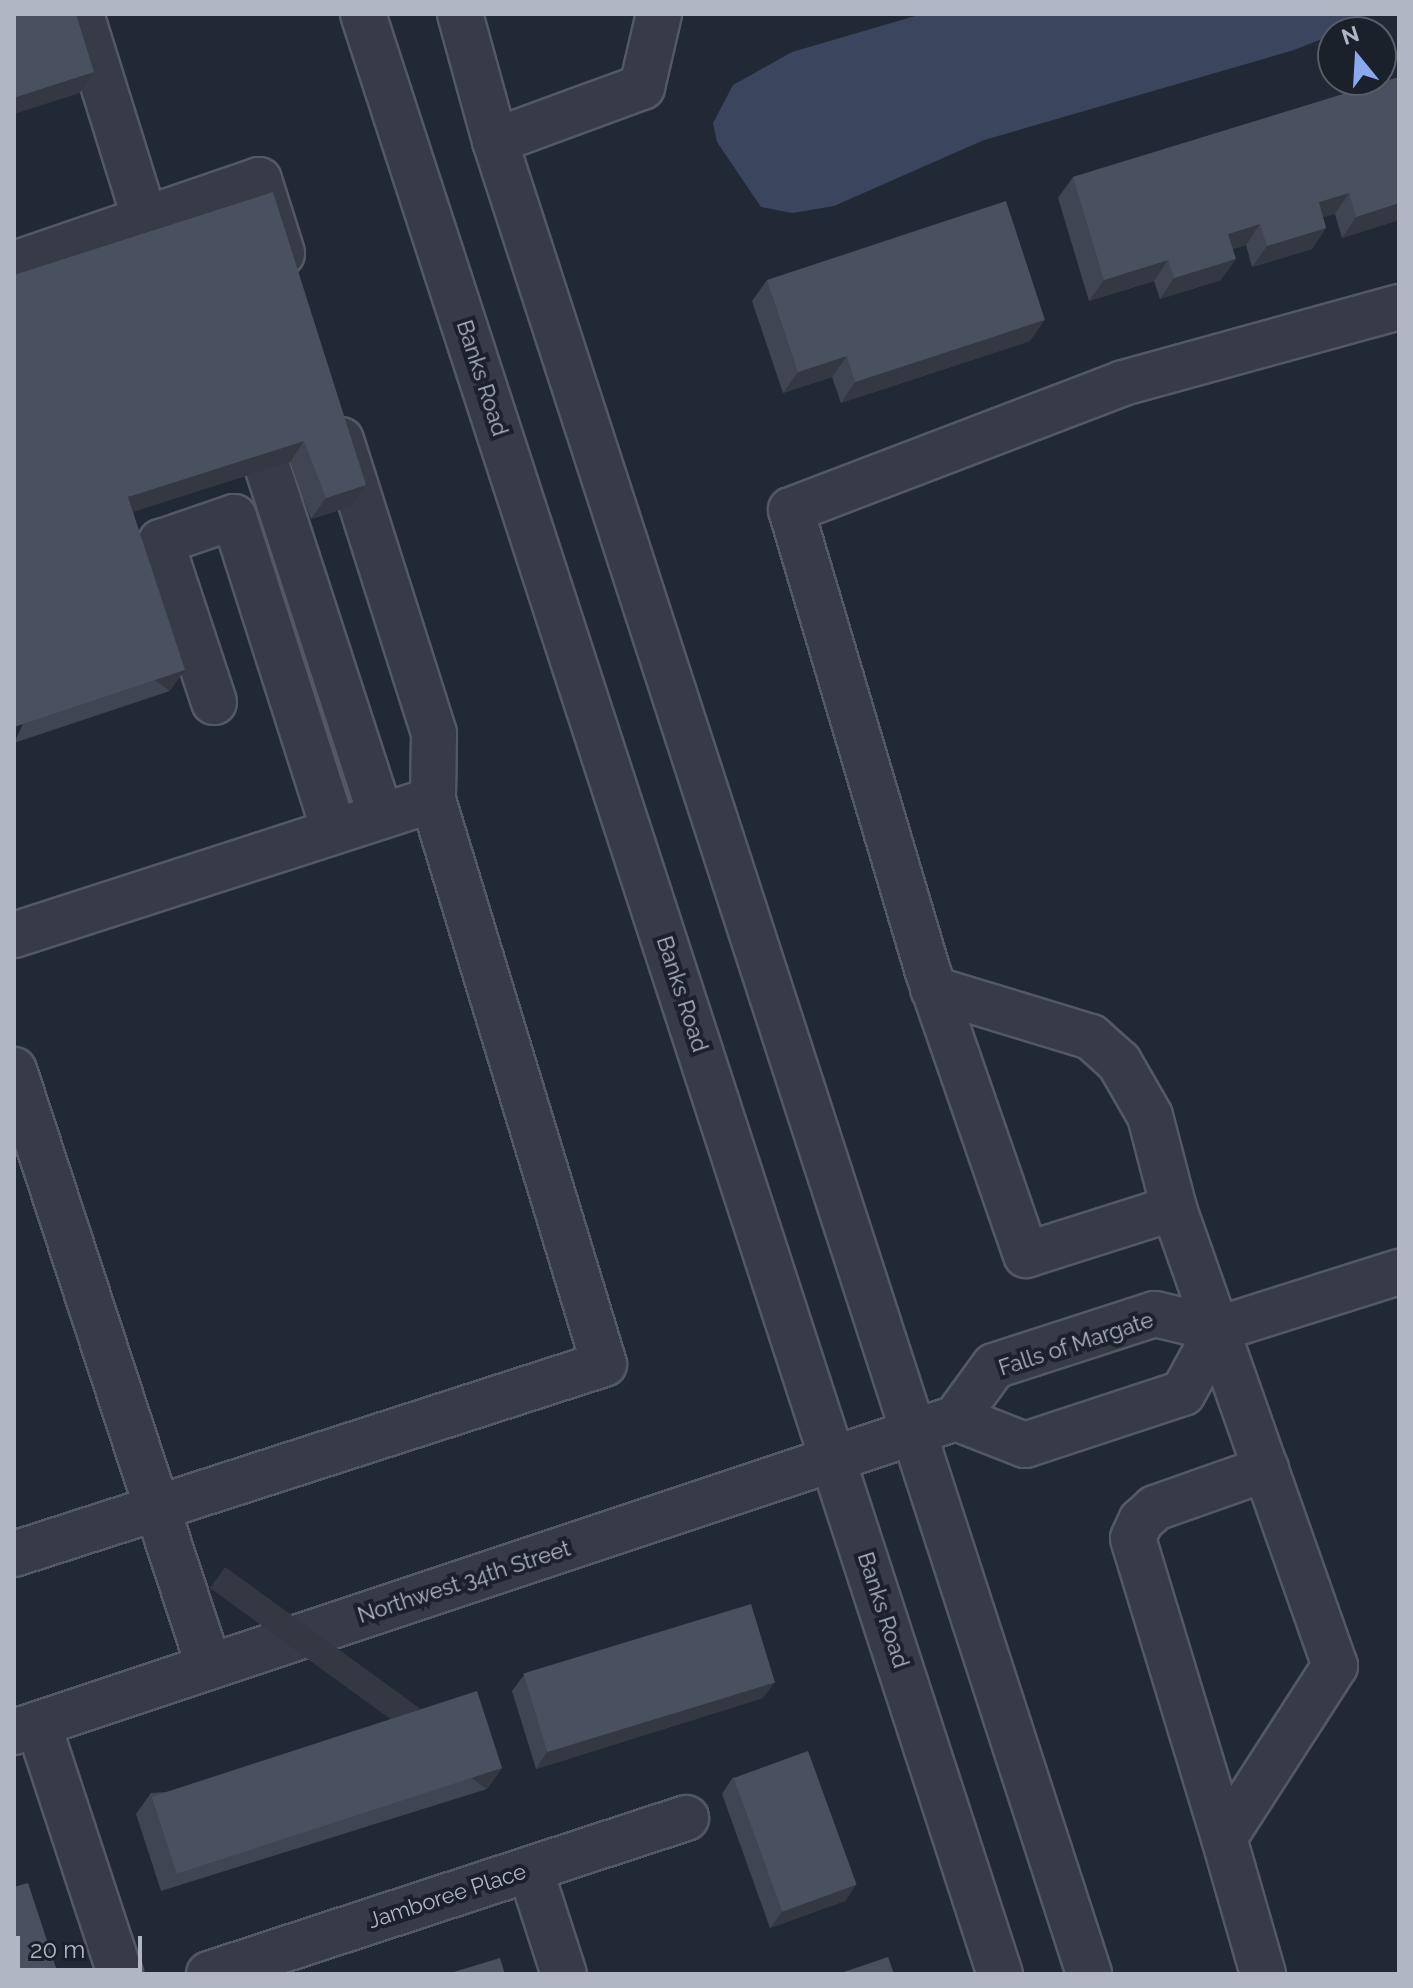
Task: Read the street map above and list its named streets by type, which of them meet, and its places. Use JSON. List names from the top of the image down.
{
  "streets": {
    "street": [
      "Banks Road",
      "Falls of Margate",
      "Northwest 34th Street",
      "Jamboree Place"
    ]
  },
  "crossings": [
    ["Banks Road", "Northwest 34th Street"]
  ],
  "scale_bar": "20 m",
  "north": "top"
}
